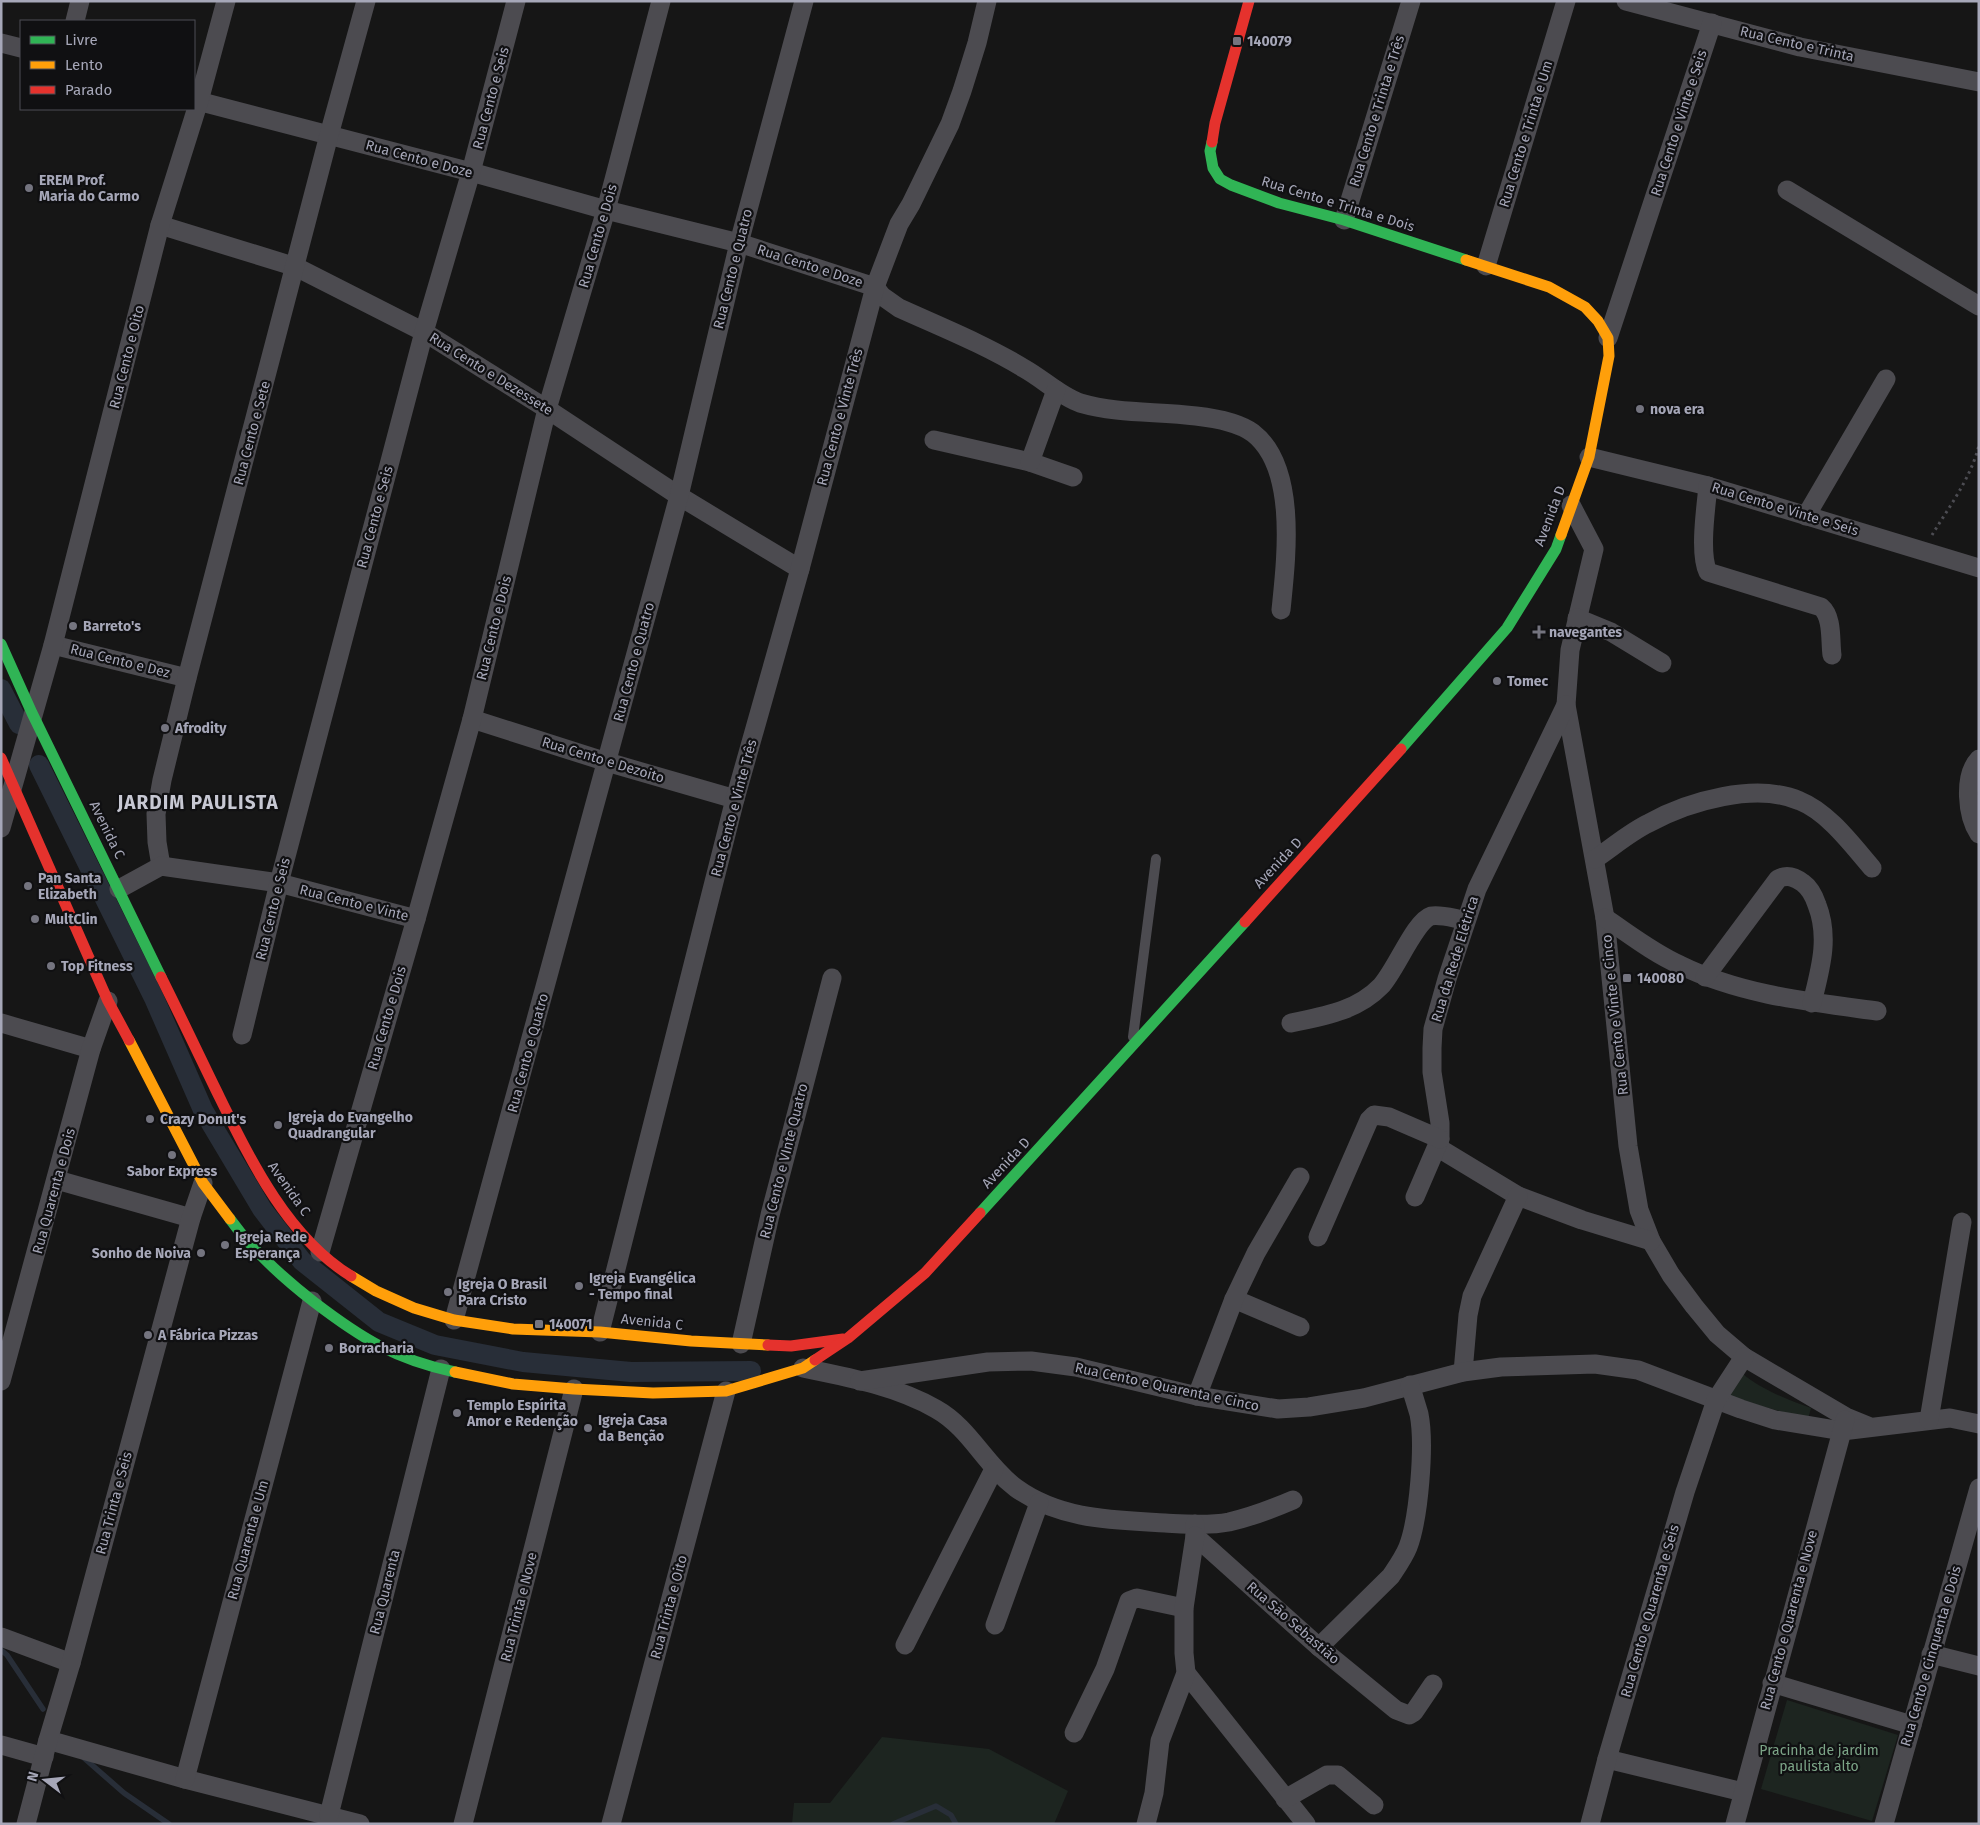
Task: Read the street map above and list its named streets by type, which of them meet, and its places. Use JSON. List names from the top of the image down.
{
  "streets": {
    "main road": ["Rua Cento e Trinta e Dois", "Avenida D", "Avenida C"],
    "street": [
      "Rua Cento e Trinta",
      "Rua Cento e Seis",
      "Rua Cento e Trinta e Três",
      "Rua Cento e Vinte e Seis",
      "Rua Cento e Trinta e Um",
      "Rua Cento e Doze",
      "Rua Cento e Dois",
      "Rua Cento e Quatro",
      "Rua Cento e Oito",
      "Rua Cento e Dezessete",
      "Rua Cento e Vinte Três",
      "Rua Cento e Sete",
      "Rua Cento e Dez",
      "Rua Cento e Dezoito",
      "Rua Cento e Vinte",
      "Rua da Rede Elétrica",
      "Rua Cento e Vinte e Cinco",
      "Rua Cento e VInte Quatro",
      "Rua Quarenta e Dois",
      "Rua Cento e Quarenta e Cinco",
      "Rua Trinta e Seis",
      "Rua Quarenta e Um",
      "Rua Quarenta",
      "Rua Trinta e Nove",
      "Rua Trinta e Oito",
      "Rua Cento e Quarenta e Seis",
      "Rua Cento e Quarenta e Nove",
      "Rua São Sebastião",
      "Rua Cento e Cinquenta e Dois"
    ]
  },
  "crossings": [
    ["Rua Cento e Trinta", "Rua Cento e Vinte e Seis"],
    ["Rua Cento e Seis", "Rua Cento e Doze"],
    ["Rua Cento e Seis", "Rua Cento e Dezessete"],
    ["Rua Cento e Seis", "Rua Cento e Vinte"],
    ["Rua Cento e Trinta e Três", "Rua Cento e Trinta e Dois"],
    ["Rua Cento e Vinte e Seis", "Rua Cento e Trinta e Dois"],
    ["Rua Cento e Vinte e Seis", "Avenida D"],
    ["Rua Cento e Trinta e Um", "Rua Cento e Trinta e Dois"],
    ["Rua Cento e Doze", "Rua Cento e Dois"],
    ["Rua Cento e Doze", "Rua Cento e Quatro"],
    ["Rua Cento e Doze", "Rua Cento e Oito"],
    ["Rua Cento e Doze", "Rua Cento e Vinte Três"],
    ["Rua Cento e Doze", "Rua Cento e Sete"],
    ["Rua Cento e Trinta e Dois", "Avenida D"],
    ["Rua Cento e Dois", "Rua Cento e Dezessete"],
    ["Rua Cento e Dois", "Rua Cento e Dezoito"],
    ["Rua Cento e Dois", "Avenida C"],
    ["Rua Cento e Dois", "Rua Cento e Vinte"],
    ["Rua Cento e Quatro", "Rua Cento e Dezessete"],
    ["Rua Cento e Quatro", "Rua Cento e Dezoito"],
    ["Rua Cento e Quatro", "Avenida C"],
    ["Rua Cento e Oito", "Rua Cento e Dezessete"],
    ["Rua Cento e Oito", "Avenida D"],
    ["Rua Cento e Oito", "Rua Cento e Dez"],
    ["Rua Cento e Oito", "Avenida C"],
    ["Rua Cento e Dezessete", "Rua Cento e Vinte Três"],
    ["Rua Cento e Dezessete", "Rua Cento e Sete"],
    ["Rua Cento e Vinte Três", "Rua Cento e Dezoito"],
    ["Rua Cento e Vinte Três", "Avenida C"],
    ["Rua Cento e Sete", "Rua Cento e Dez"],
    ["Rua Cento e Sete", "Rua Cento e Vinte"],
    ["Avenida D", "Avenida C"],
    ["Avenida D", "Rua Cento e Vinte e Cinco"],
    ["Avenida D", "Rua Quarenta e Dois"],
    ["Avenida D", "Rua Trinta e Seis"],
    ["Avenida D", "Rua Quarenta e Um"],
    ["Avenida D", "Rua Quarenta"],
    ["Avenida D", "Rua Trinta e Nove"],
    ["Avenida D", "Rua Trinta e Oito"],
    ["Avenida C", "Rua Cento e VInte Quatro"],
    ["Rua da Rede Elétrica", "Rua Cento e Vinte e Cinco"],
    ["Rua Cento e Vinte e Cinco", "Rua Cento e Quarenta e Cinco"],
    ["Rua Cento e Vinte e Cinco", "Rua Cento e Quarenta e Seis"],
    ["Rua Cento e Vinte e Cinco", "Rua Cento e Quarenta e Nove"],
    ["Rua Cento e Quarenta e Cinco", "Rua Cento e Quarenta e Seis"],
    ["Rua Cento e Quarenta e Cinco", "Rua Cento e Quarenta e Nove"]
  ],
  "districts": ["JARDIM PAULISTA"],
  "parks": ["Pracinha de jardim paulista alto"],
  "places": {
    "transit": ["140079", "140080", "140071"],
    "other": [
      "EREM Prof. Maria do Carmo",
      "nova era",
      "Barreto's",
      "Tomec",
      "Afrodity",
      "Pan Santa Elizabeth",
      "MultClin",
      "Top Fitness",
      "Crazy Donut's",
      "Igreja do Evangelho Quadrangular",
      "Sabor Express",
      "Igreja Rede Esperança",
      "Sonho de Noiva",
      "Igreja Evangélica - Tempo final",
      "Igreja O Brasil Para Cristo",
      "A Fábrica Pizzas",
      "Borracharia",
      "Templo Espírita Amor e Redenção",
      "Igreja Casa da Benção"
    ],
    "health": ["navegantes"]
  },
  "legend": ["Livre", "Lento", "Parado"],
  "north": "left"
}
